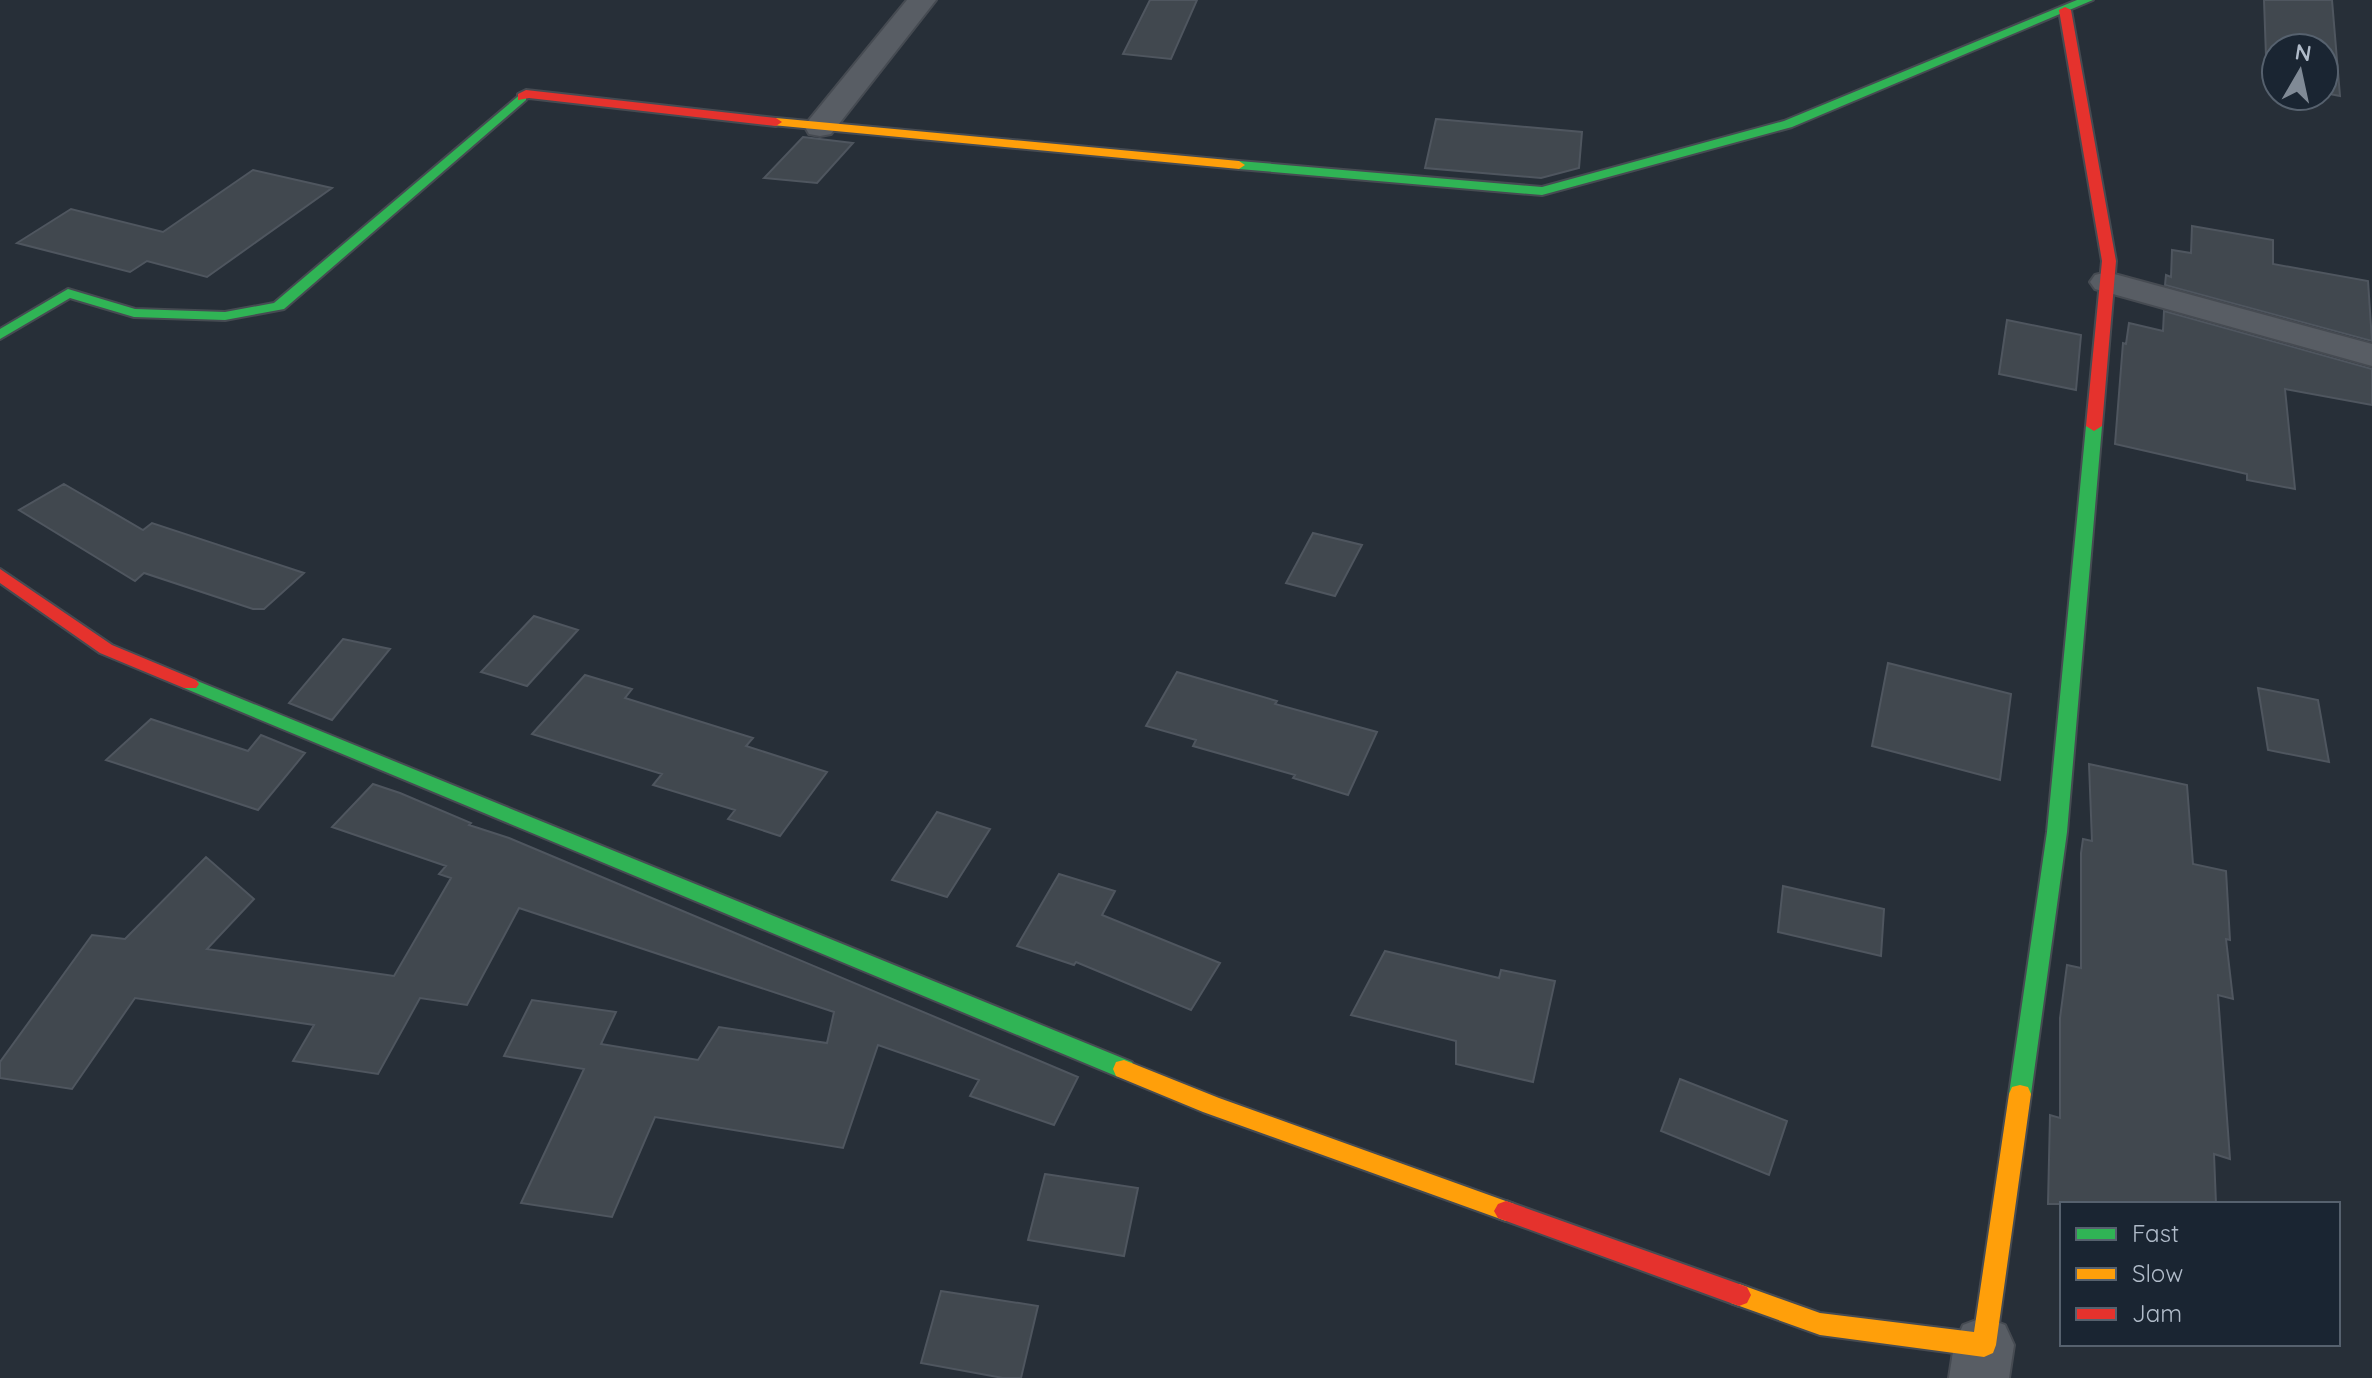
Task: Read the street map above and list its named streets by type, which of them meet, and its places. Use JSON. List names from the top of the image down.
{
  "legend": ["Fast", "Slow", "Jam"],
  "north": "top"
}
